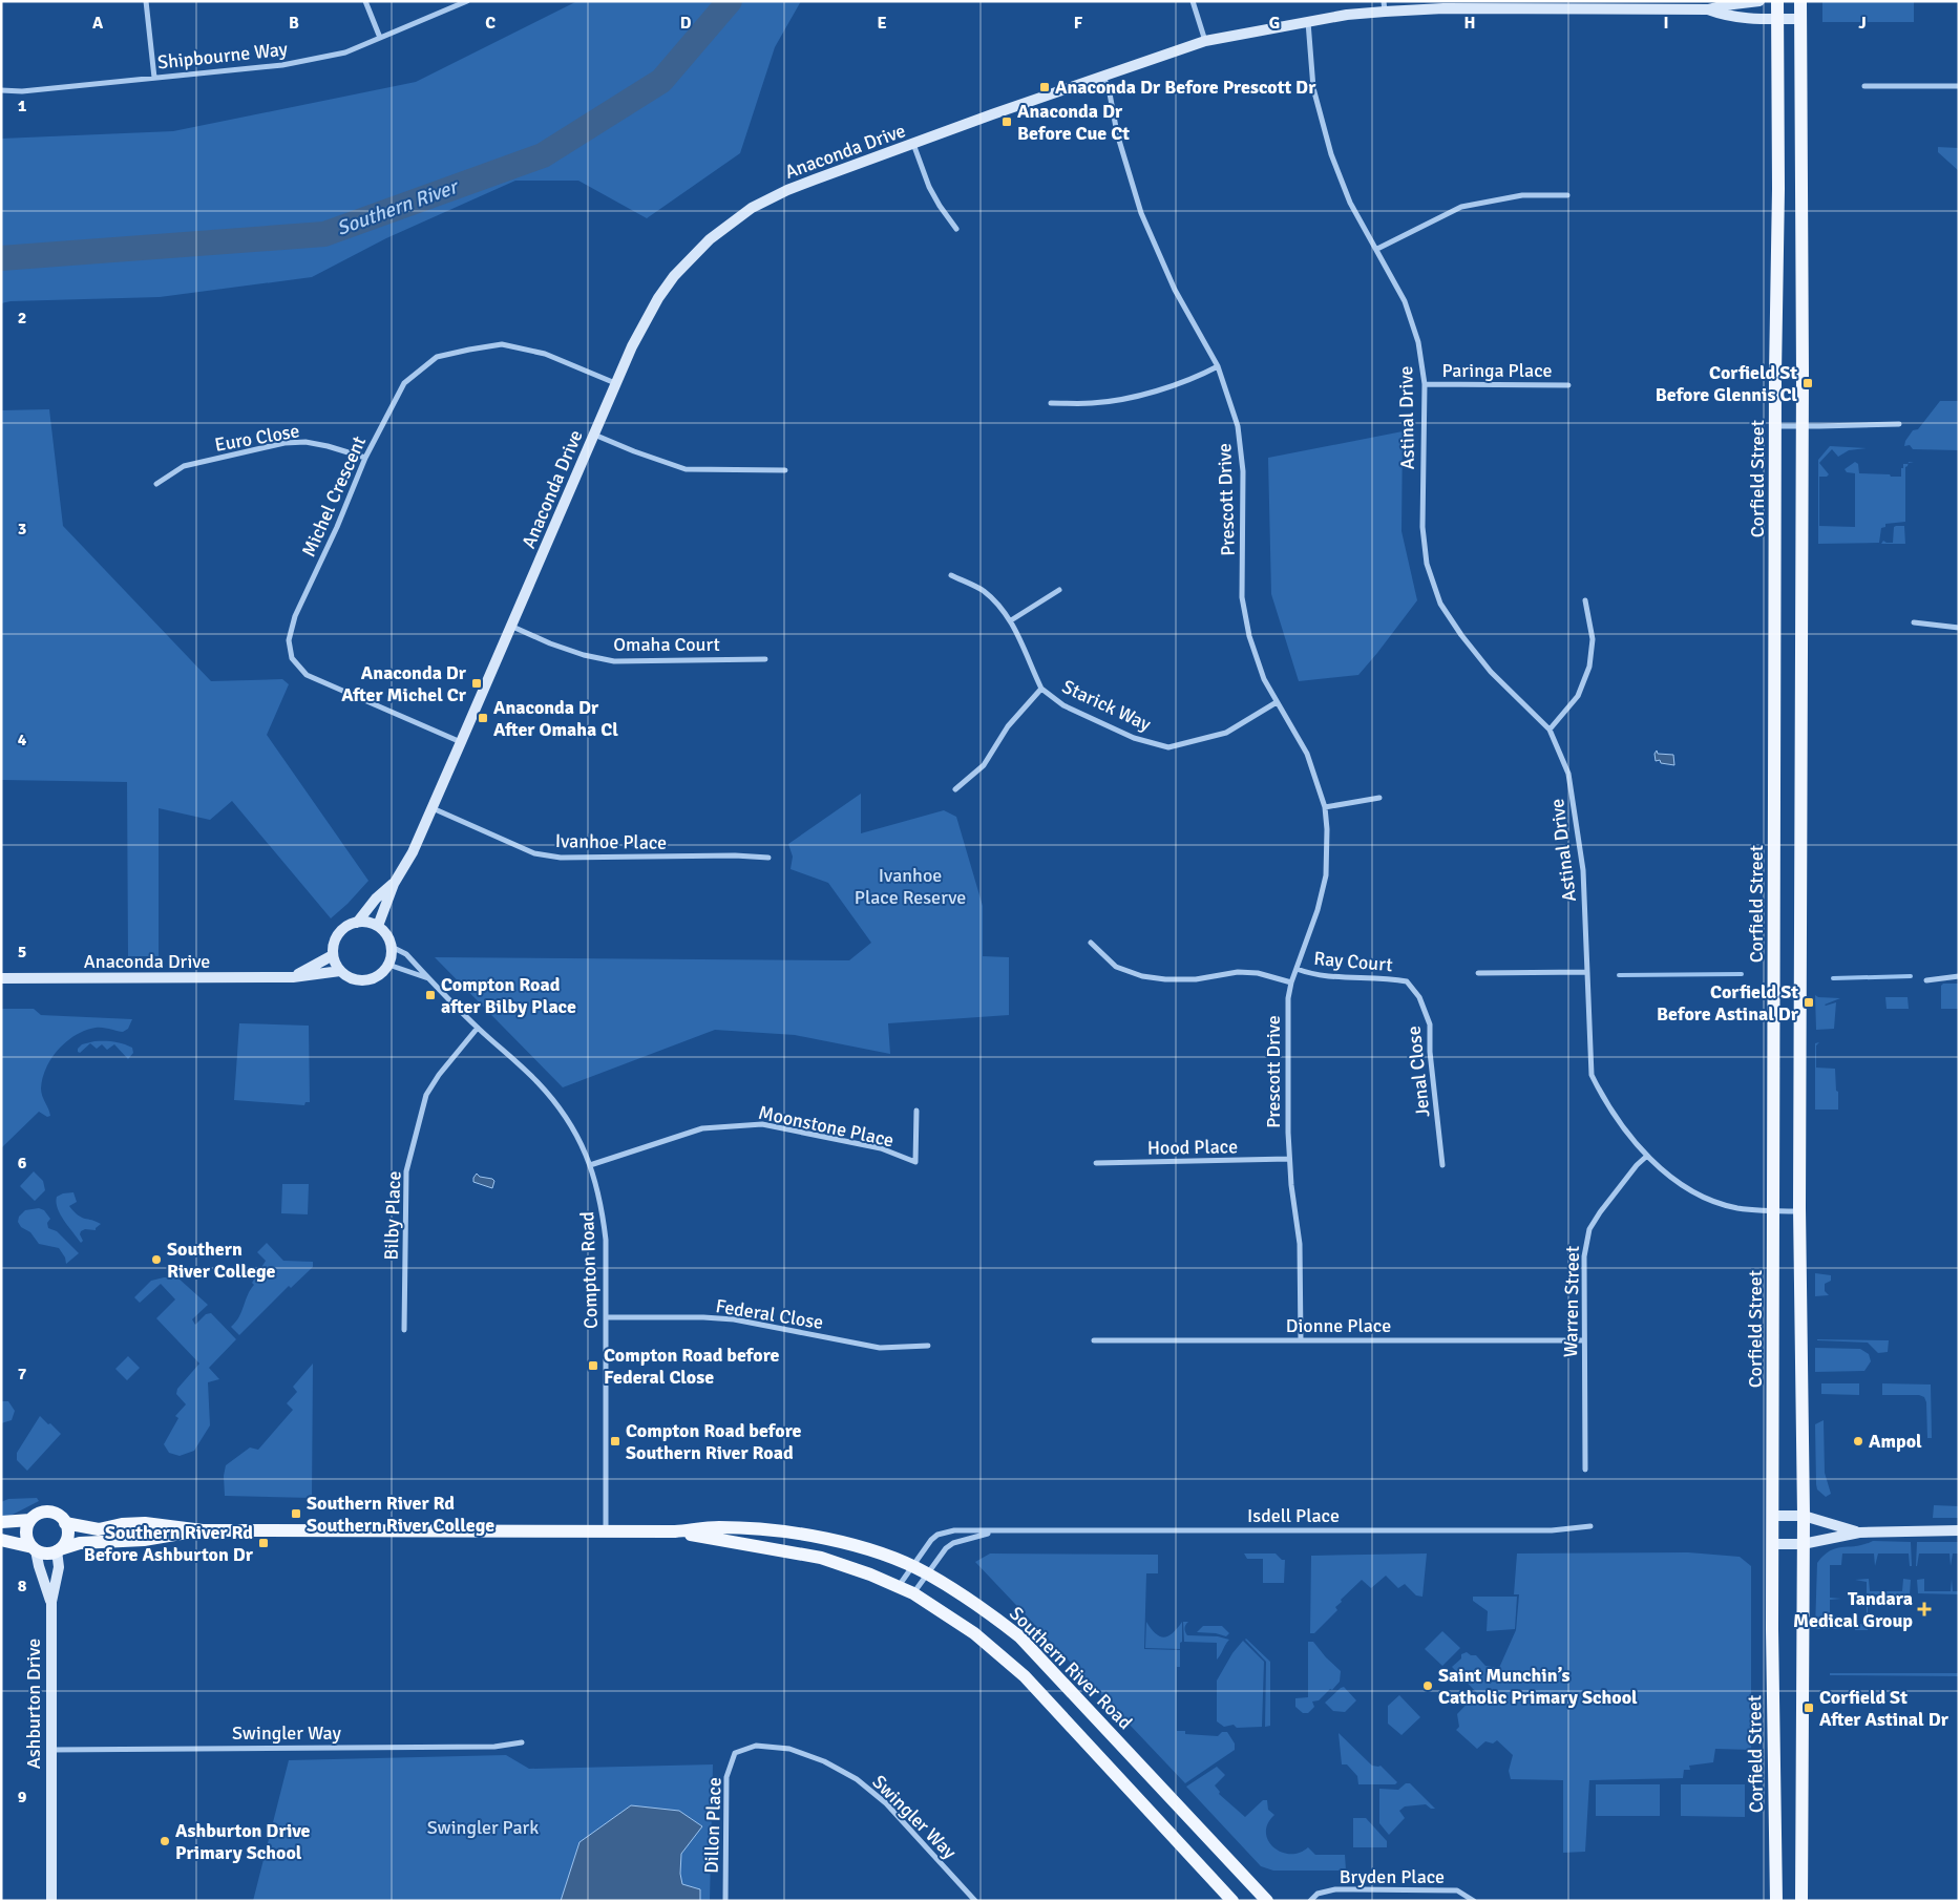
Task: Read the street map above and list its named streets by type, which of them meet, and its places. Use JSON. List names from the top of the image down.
{
  "streets": {
    "main road": [
      "Anaconda Drive",
      "Corfield Street",
      "Southern River Road",
      "Ashburton Drive"
    ],
    "street": [
      "Shipbourne Way",
      "Paringa Place",
      "Astinal Drive",
      "Euro Close",
      "Michel Crescent",
      "Prescott Drive",
      "Omaha Court",
      "Starick Way",
      "Ivanhoe Place",
      "Ray Court",
      "Jenal Close",
      "Moonstone Place",
      "Hood Place",
      "Bilby Place",
      "Compton Road",
      "Warren Street",
      "Federal Close",
      "Dionne Place",
      "Isdell Place",
      "Swingler Way",
      "Dillon Place",
      "Bryden Place"
    ]
  },
  "crossings": [
    ["Anaconda Drive", "Astinal Drive"],
    ["Anaconda Drive", "Corfield Street"],
    ["Anaconda Drive", "Michel Crescent"],
    ["Anaconda Drive", "Prescott Drive"],
    ["Anaconda Drive", "Omaha Court"],
    ["Anaconda Drive", "Ivanhoe Place"],
    ["Anaconda Drive", "Compton Road"],
    ["Paringa Place", "Astinal Drive"],
    ["Astinal Drive", "Corfield Street"],
    ["Astinal Drive", "Warren Street"],
    ["Euro Close", "Michel Crescent"],
    ["Prescott Drive", "Starick Way"],
    ["Prescott Drive", "Ray Court"],
    ["Prescott Drive", "Hood Place"],
    ["Prescott Drive", "Dionne Place"],
    ["Ray Court", "Jenal Close"],
    ["Moonstone Place", "Compton Road"],
    ["Bilby Place", "Compton Road"],
    ["Compton Road", "Federal Close"],
    ["Compton Road", "Southern River Road"],
    ["Warren Street", "Dionne Place"],
    ["Isdell Place", "Southern River Road"],
    ["Southern River Road", "Ashburton Drive"],
    ["Ashburton Drive", "Swingler Way"],
    ["Swingler Way", "Dillon Place"]
  ],
  "water": ["Southern River"],
  "parks": ["Ivanhoe Place Reserve", "Swingler Park"],
  "places": {
    "transit": [
      "Anaconda Dr Before Prescott Dr",
      "Anaconda Dr Before Cue Ct",
      "Corfield St Before Glennis Cl",
      "Anaconda Dr After Michel Cr",
      "Anaconda Dr After Omaha Cl",
      "Compton Road after Bilby Place",
      "Corfield St Before Astinal Dr",
      "Compton Road before Federal Close",
      "Compton Road before Southern River Road",
      "Southern River Rd Southern River College",
      "Southern River Rd Before Ashburton Dr",
      "Corfield St After Astinal Dr"
    ],
    "other": [
      "Southern River College",
      "Ampol",
      "Saint Munchin’s Catholic Primary School",
      "Ashburton Drive Primary School"
    ],
    "health": ["Tandara Medical Group"]
  },
  "grid": {
    "columns": [
      "A",
      "B",
      "C",
      "D",
      "E",
      "F",
      "G",
      "H",
      "I",
      "J"
    ],
    "rows": [
      "1",
      "2",
      "3",
      "4",
      "5",
      "6",
      "7",
      "8",
      "9"
    ]
  }
}
